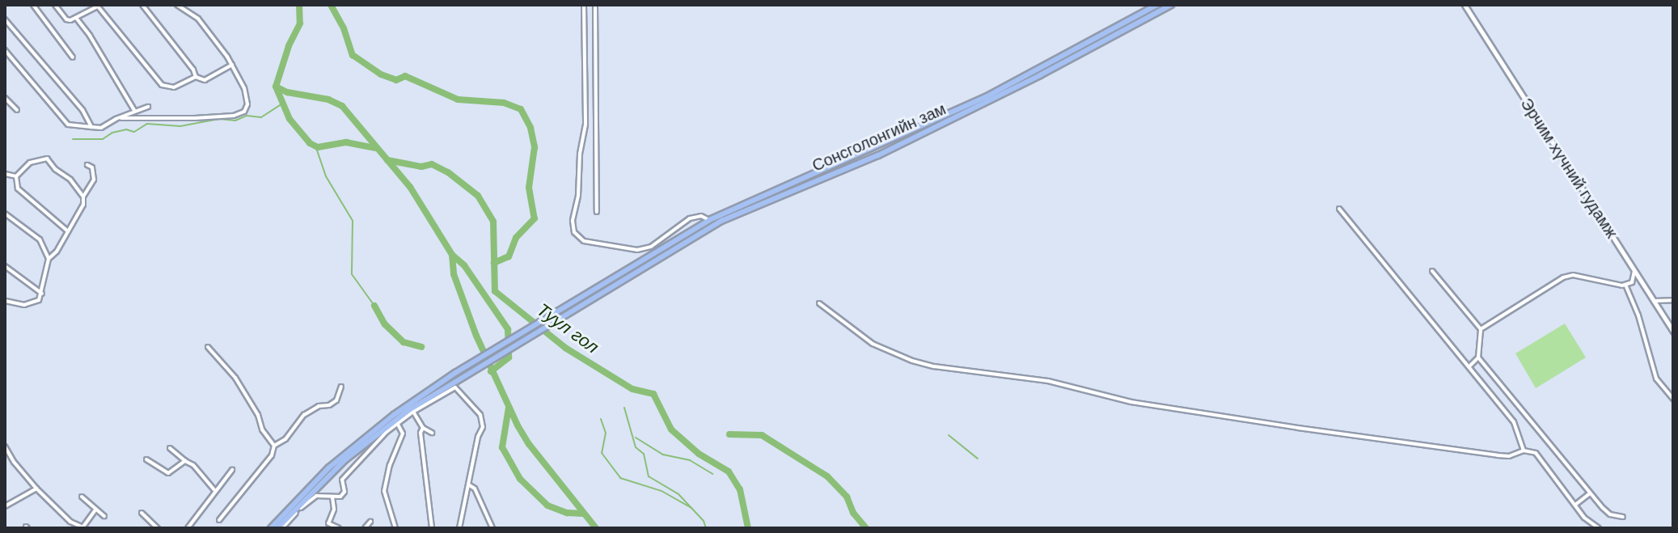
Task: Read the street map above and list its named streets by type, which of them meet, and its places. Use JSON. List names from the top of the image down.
{
  "streets": {
    "main road": ["Сонсголонгийн зам", "Эрчим хүчний гудамж"]
  },
  "water": ["Туул гол"]
}
